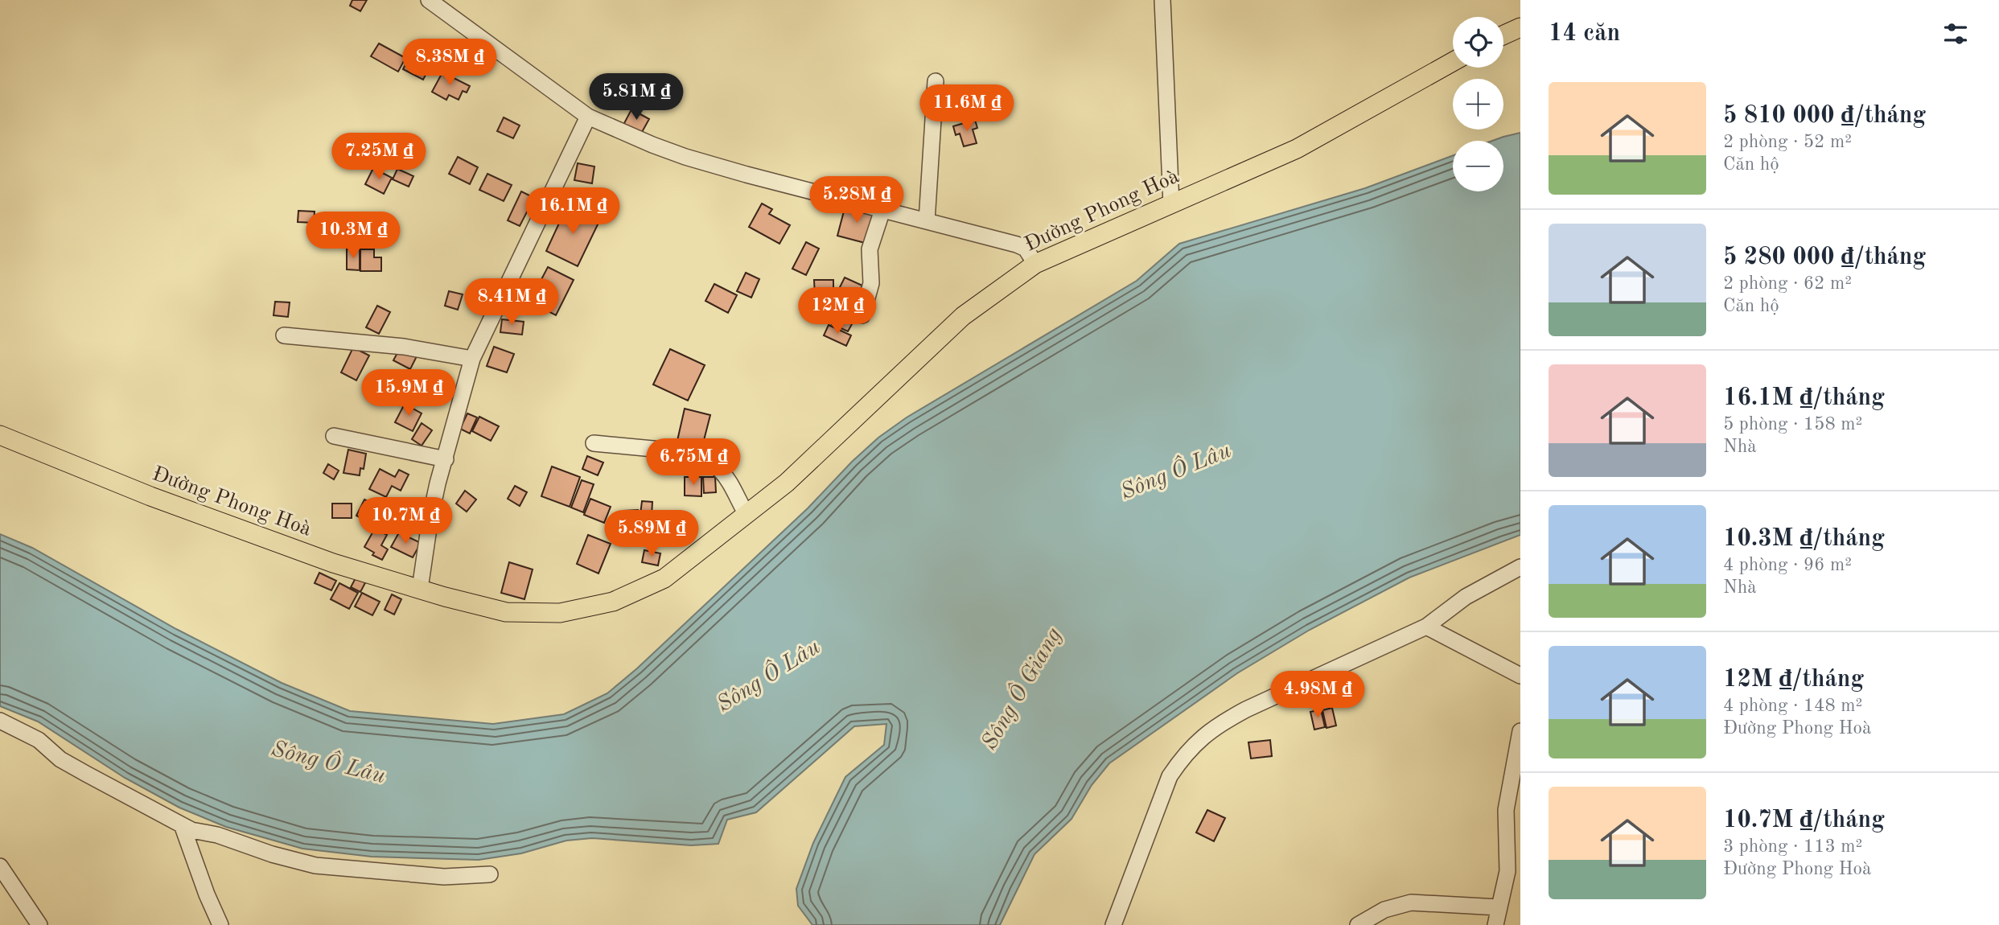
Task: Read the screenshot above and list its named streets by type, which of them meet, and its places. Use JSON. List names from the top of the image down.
{
  "streets": {
    "main road": ["Đường Phong Hoà"]
  },
  "water": ["Sông Ô Lâu", "Sông Ô Giang"],
  "page": {
    "heading": "14 căn",
    "map_buttons": ["+", "−"],
    "price": [
      "8.38M ₫",
      "5.81M ₫",
      "11.6M ₫",
      "7.25M ₫",
      "5.28M ₫",
      "16.1M ₫",
      "10.3M ₫",
      "8.41M ₫",
      "12M ₫",
      "15.9M ₫",
      "6.75M ₫",
      "10.7M ₫",
      "5.89M ₫",
      "4.98M ₫"
    ],
    "list": [
      {
        "name": "5 810 000 ₫/tháng",
        "note": "2 phòng · 52 m² · Căn hộ"
      },
      {
        "name": "5 280 000 ₫/tháng",
        "note": "2 phòng · 62 m² · Căn hộ"
      },
      {
        "name": "16.1M ₫/tháng",
        "note": "5 phòng · 158 m² · Nhà"
      },
      {
        "name": "10.3M ₫/tháng",
        "note": "4 phòng · 96 m² · Nhà"
      },
      {
        "name": "12M ₫/tháng",
        "note": "4 phòng · 148 m² · Đường Phong Hoà"
      },
      {
        "name": "10.7M ₫/tháng",
        "note": "3 phòng · 113 m² · Đường Phong Hoà"
      }
    ]
  }
}
